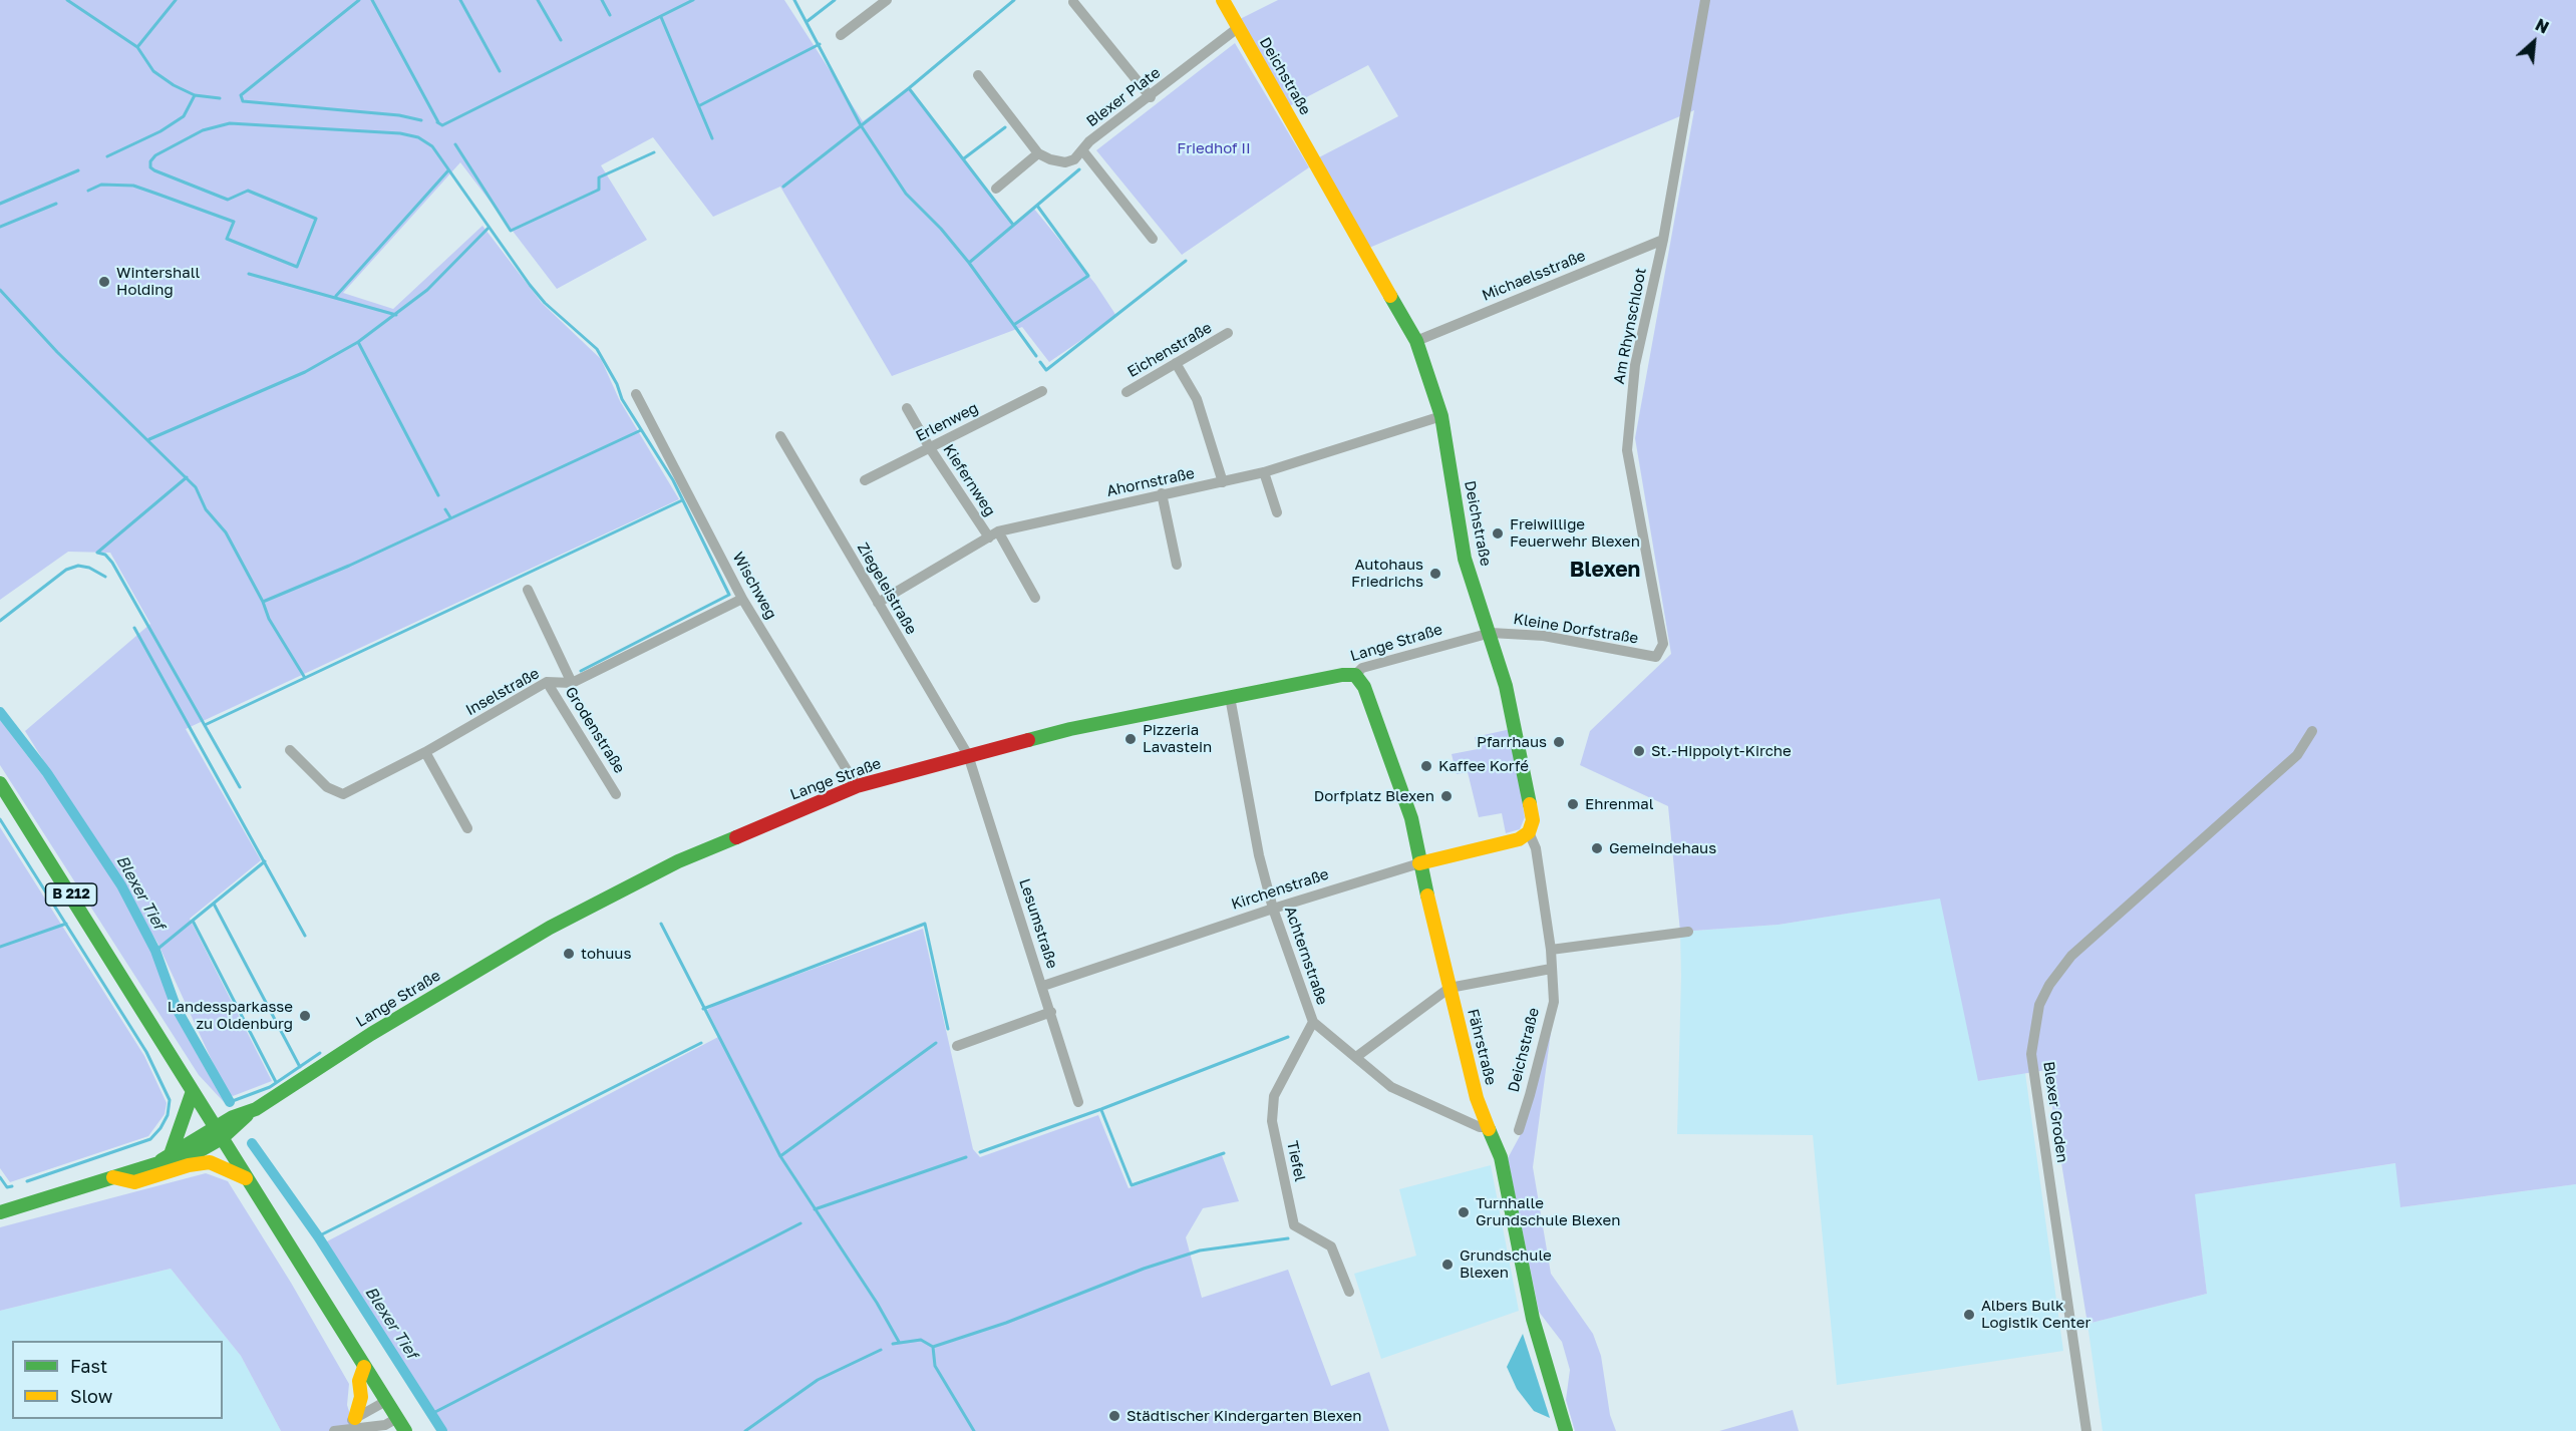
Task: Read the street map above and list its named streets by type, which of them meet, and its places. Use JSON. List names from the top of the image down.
{
  "streets": {
    "street": [
      "Deichstraße",
      "Blexer Plate",
      "Michaelsstraße",
      "Am Rhynschloot",
      "Eichenstraße",
      "Erlenweg",
      "Kiefernweg",
      "Ahornstraße",
      "Wischweg",
      "Ziegeleistraße",
      "Kleine Dorfstraße",
      "Lange Straße",
      "Inselstraße",
      "Grodenstraße",
      "Kirchenstraße",
      "B 212",
      "Lesumstraße",
      "Achternstraße",
      "Fährstraße",
      "Blexer Groden",
      "Tiefel"
    ]
  },
  "crossings": [
    ["Deichstraße", "Blexer Plate"],
    ["Deichstraße", "Michaelsstraße"],
    ["Deichstraße", "Ahornstraße"],
    ["Deichstraße", "Kleine Dorfstraße"],
    ["Deichstraße", "Lange Straße"],
    ["Deichstraße", "Kirchenstraße"],
    ["Michaelsstraße", "Am Rhynschloot"],
    ["Am Rhynschloot", "Kleine Dorfstraße"],
    ["Erlenweg", "Kiefernweg"],
    ["Kiefernweg", "Ahornstraße"],
    ["Ahornstraße", "Ziegeleistraße"],
    ["Wischweg", "Lange Straße"],
    ["Wischweg", "Inselstraße"],
    ["Ziegeleistraße", "Lange Straße"],
    ["Ziegeleistraße", "Lesumstraße"],
    ["Kleine Dorfstraße", "Lange Straße"],
    ["Lange Straße", "B 212"],
    ["Lange Straße", "Lesumstraße"],
    ["Lange Straße", "Achternstraße"],
    ["Lange Straße", "Fährstraße"],
    ["Inselstraße", "Grodenstraße"],
    ["Kirchenstraße", "Lesumstraße"],
    ["Kirchenstraße", "Achternstraße"],
    ["Kirchenstraße", "Fährstraße"],
    ["Achternstraße", "Fährstraße"],
    ["Achternstraße", "Tiefel"]
  ],
  "districts": ["Blexen"],
  "water": ["Blexer Tief"],
  "parks": ["Friedhof II"],
  "places": [
    "Wintershall Holding",
    "Freiwillige Feuerwehr Blexen",
    "Autohaus Friedrichs",
    "Pizzeria Lavastein",
    "Pfarrhaus",
    "St.-Hippolyt-Kirche",
    "Kaffee Korfé",
    "Dorfplatz Blexen",
    "Ehrenmal",
    "Gemeindehaus",
    "tohuus",
    "Landessparkasse zu Oldenburg",
    "Turnhalle Grundschule Blexen",
    "Grundschule Blexen",
    "Albers Bulk Logistik Center",
    "Städtischer Kindergarten Blexen"
  ],
  "legend": ["Fast", "Slow"],
  "north": "top right"
}
